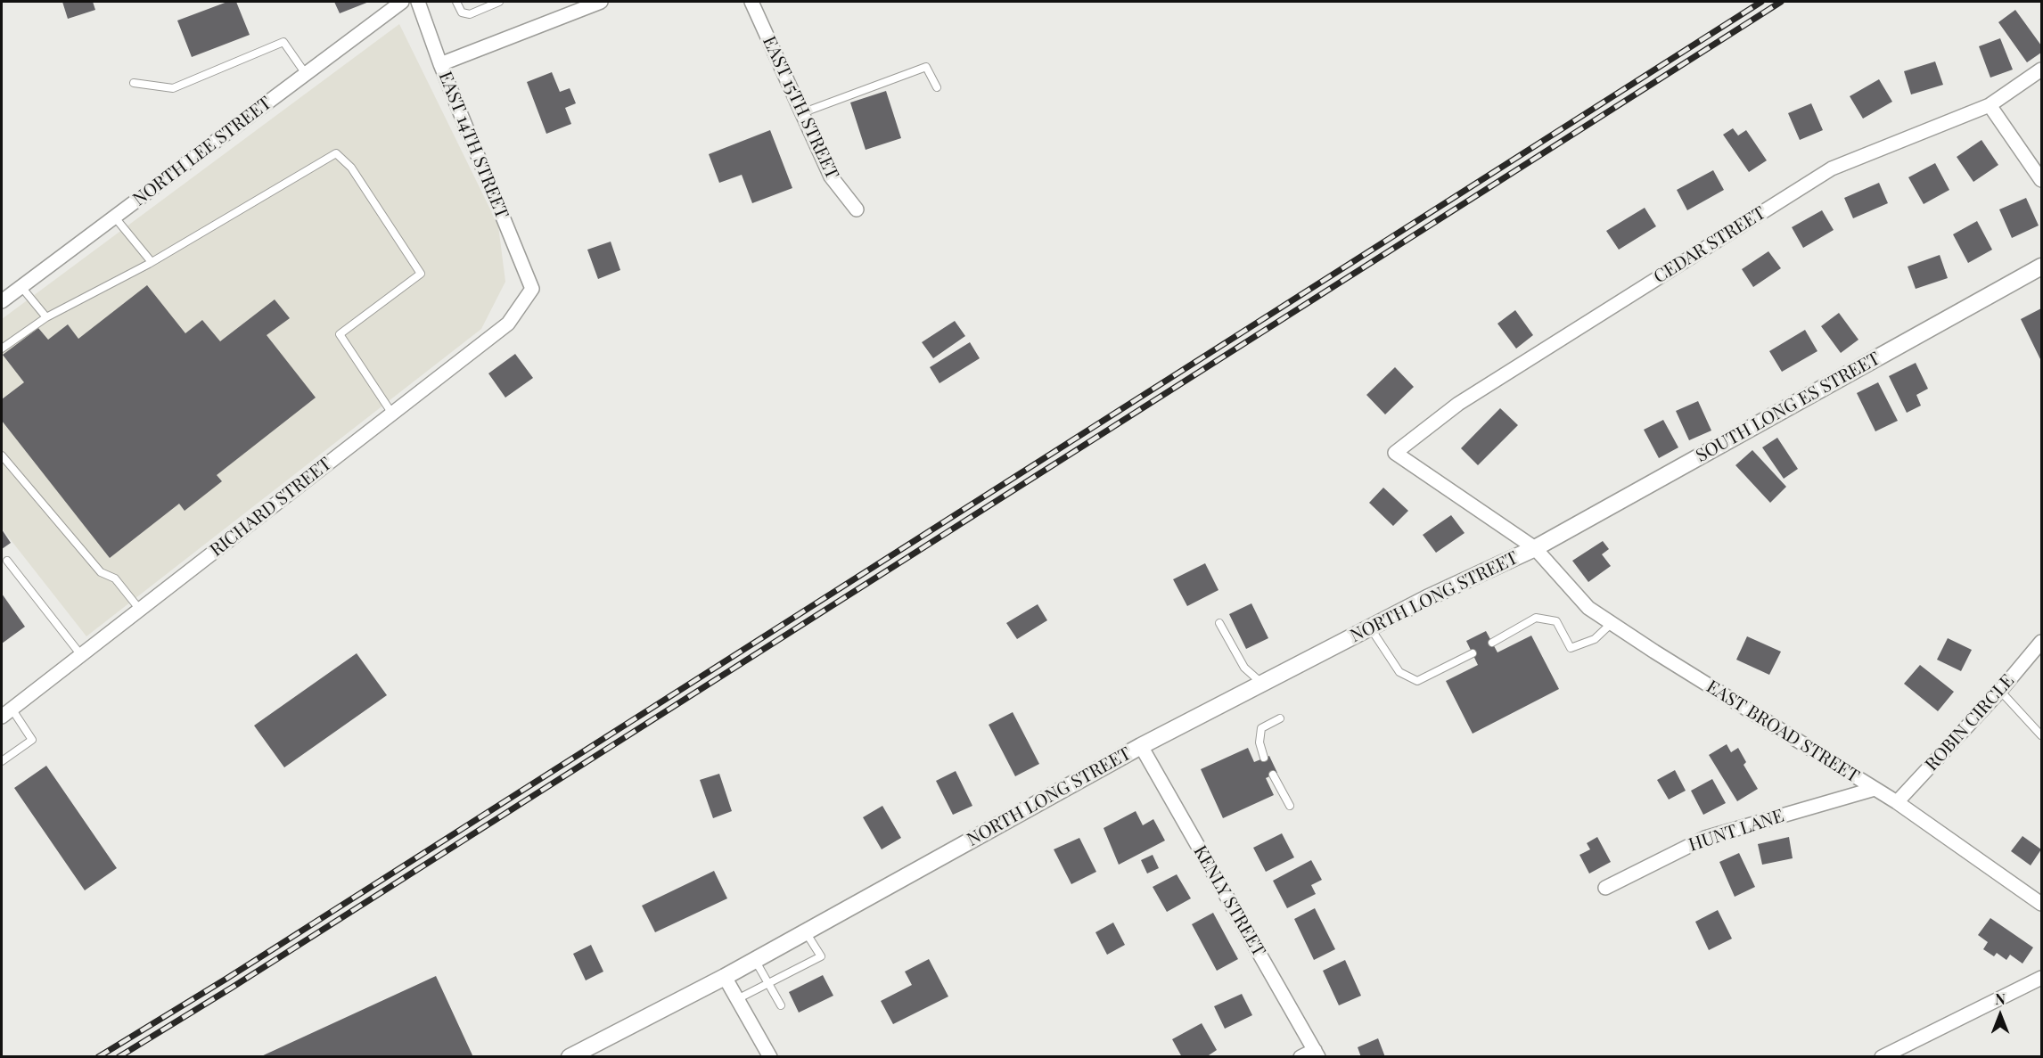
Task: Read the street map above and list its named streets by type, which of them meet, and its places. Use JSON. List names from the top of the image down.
{
  "streets": {
    "street": [
      "EAST 15TH STREET",
      "EAST 14TH STREET",
      "NORTH LEE STREET",
      "CEDAR STREET",
      "SOUTH LONG ES STREET",
      "RICHARD STREET",
      "NORTH LONG STREET",
      "ROBIN CIRCLE",
      "EAST BROAD STREET",
      "HUNT LANE",
      "KENLY STREET"
    ]
  },
  "crossings": [
    ["EAST 14TH STREET", "RICHARD STREET"],
    ["CEDAR STREET", "EAST BROAD STREET"],
    ["SOUTH LONG ES STREET", "NORTH LONG STREET"],
    ["SOUTH LONG ES STREET", "EAST BROAD STREET"],
    ["NORTH LONG STREET", "EAST BROAD STREET"],
    ["NORTH LONG STREET", "KENLY STREET"],
    ["ROBIN CIRCLE", "EAST BROAD STREET"],
    ["EAST BROAD STREET", "HUNT LANE"]
  ],
  "north": "top"
}
